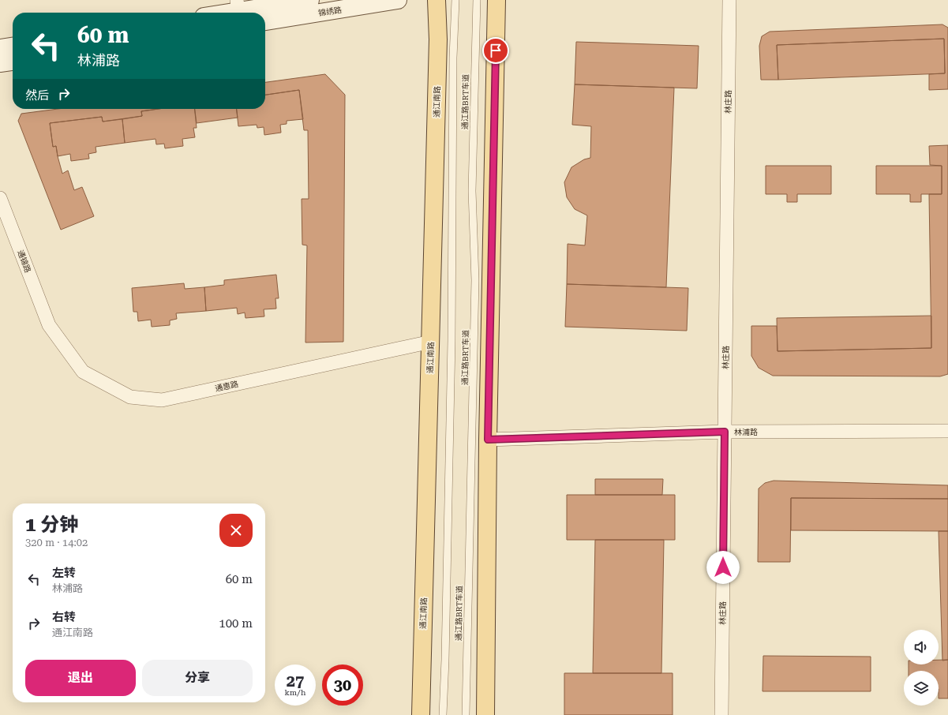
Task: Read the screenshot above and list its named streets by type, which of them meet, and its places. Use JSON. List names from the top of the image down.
{
  "streets": {
    "main road": ["通江南路"],
    "street": [
      "锦绣路",
      "林庄路",
      "通锦路",
      "通惠路",
      "林浦路"
    ],
    "lane": ["通江路BRT车道"]
  },
  "crossings": [
    ["通江南路", "通惠路"],
    ["林庄路", "林浦路"],
    ["通锦路", "通惠路"]
  ],
  "page": {
    "turn": ["60 m", "林浦路"],
    "then": "然后",
    "heading": ["1 分钟", "320 m · 14:02"],
    "list": [
      {
        "name": "左转",
        "note": "林浦路",
        "value": "60 m"
      },
      {
        "name": "右转",
        "note": "通江南路",
        "value": "100 m"
      }
    ],
    "buttons": ["退出", "分享"],
    "speed": "27 km/h",
    "limit": "30"
  }
}
